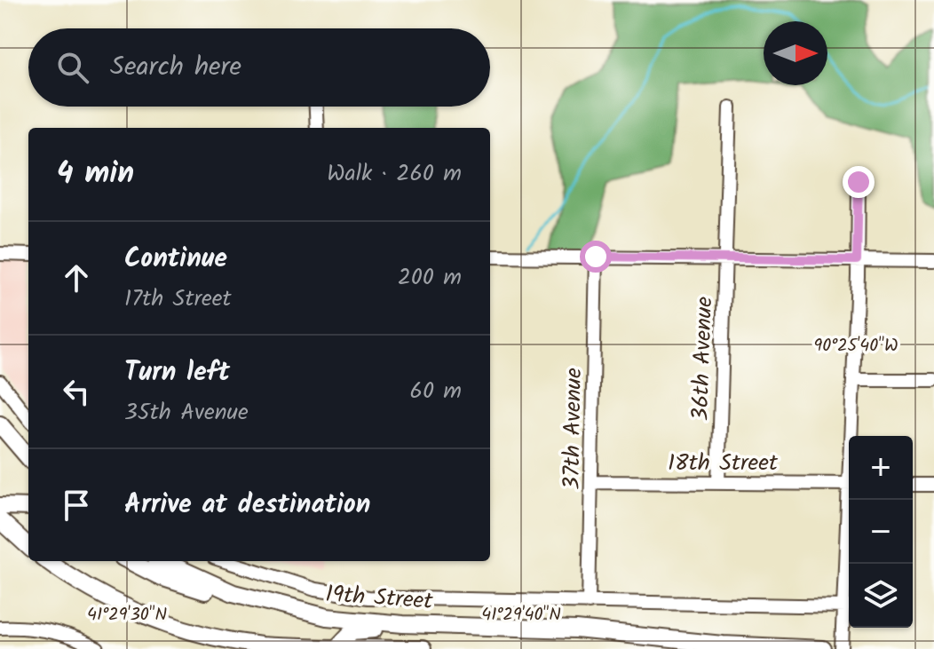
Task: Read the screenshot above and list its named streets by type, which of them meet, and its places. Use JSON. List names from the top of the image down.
{
  "streets": {
    "main road": ["19th Street"],
    "street": ["36th Avenue", "37th Avenue", "18th Street"]
  },
  "crossings": [
    ["36th Avenue", "18th Street"],
    ["37th Avenue", "18th Street"],
    ["37th Avenue", "19th Street"]
  ],
  "north": "right",
  "page": {
    "search": "Search here",
    "heading": ["4 min", "Walk · 260 m"],
    "list": [
      ["Continue", "17th Street", "200 m"],
      ["Turn left", "35th Avenue", "60 m"],
      "Arrive at destination"
    ],
    "map_buttons": ["+", "−"]
  },
  "coordinates": ["90°25'40\"W", "41°29'30\"N", "41°29'40\"N"]
}
